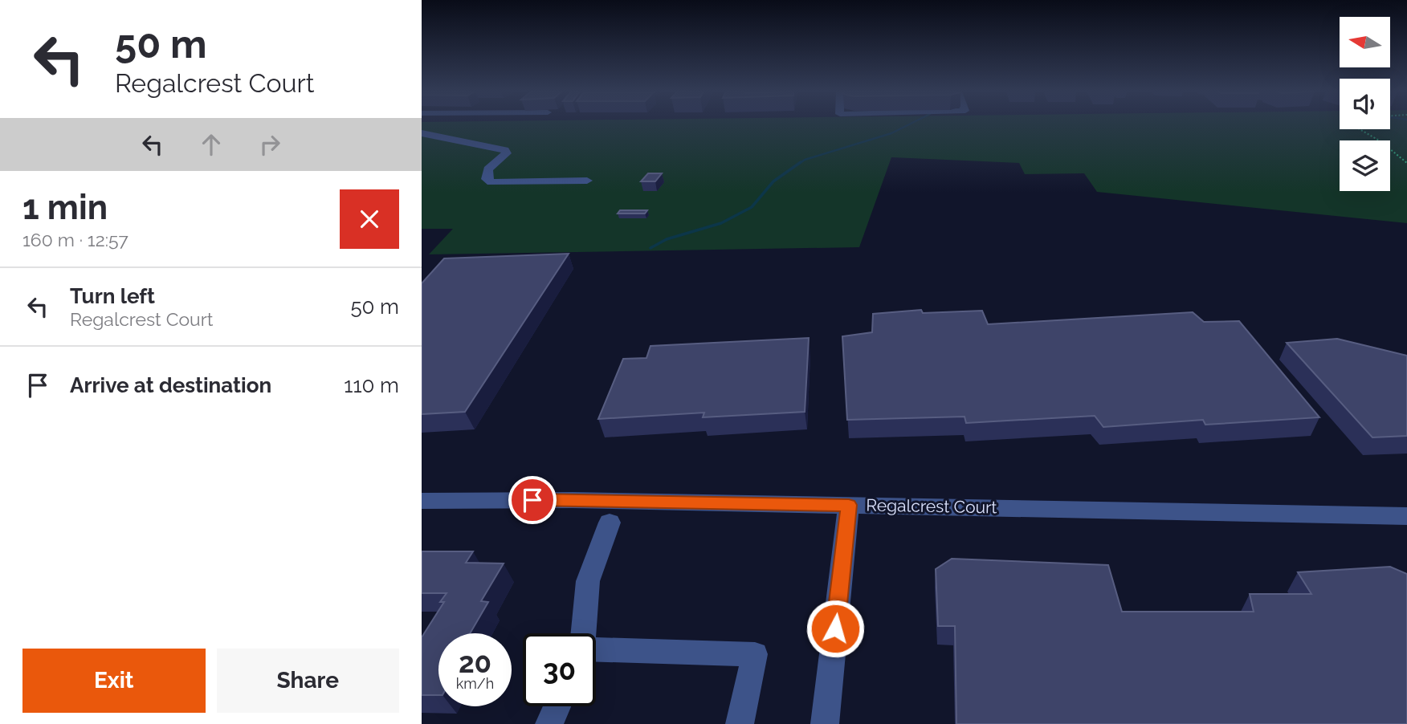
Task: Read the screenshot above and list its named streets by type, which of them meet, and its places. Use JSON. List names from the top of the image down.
{
  "streets": {
    "street": ["Regalcrest Court"]
  },
  "north": "left",
  "page": {
    "turn": ["50 m", "Regalcrest Court"],
    "heading": ["1 min", "160 m · 12:57"],
    "list": [
      {
        "name": "Turn left",
        "note": "Regalcrest Court",
        "value": "50 m"
      },
      {
        "name": "Arrive at destination",
        "value": "110 m"
      }
    ],
    "speed": "20 km/h",
    "limit": "30",
    "buttons": ["Exit", "Share"]
  }
}
